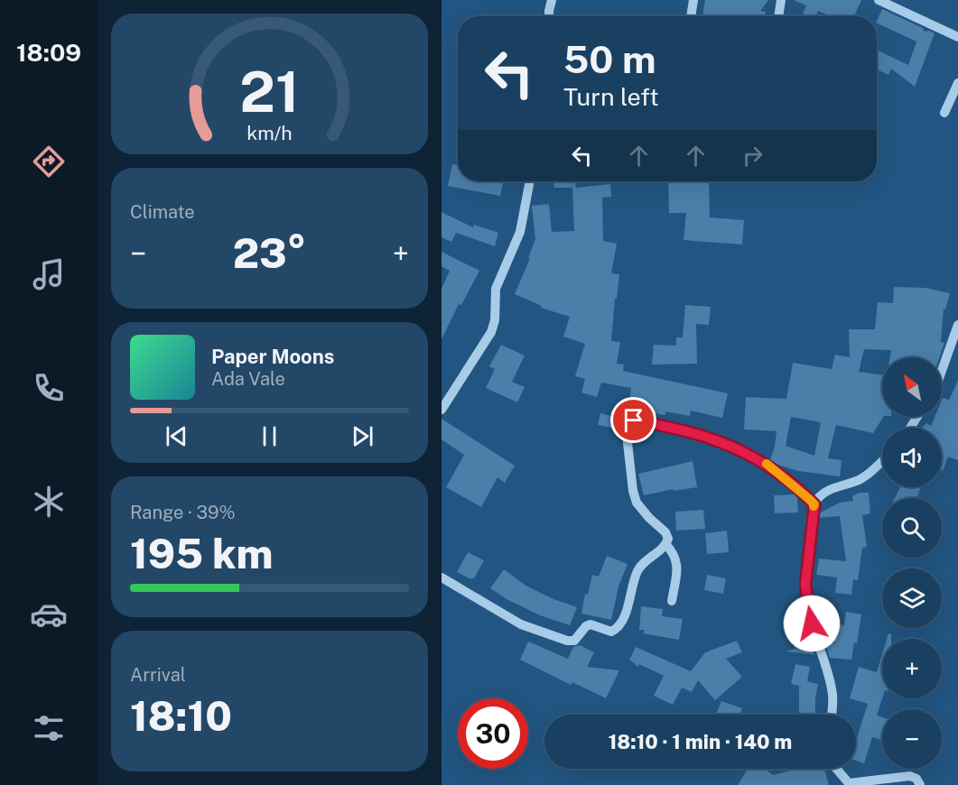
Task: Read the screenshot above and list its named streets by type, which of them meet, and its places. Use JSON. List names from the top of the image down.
{
  "north": "top left",
  "page": {
    "tabs": "18:09",
    "turn": ["50 m", "Turn left"],
    "tile": [
      "Climate",
      ["Range · 39%", "195 km"],
      ["Arrival", "18:10"]
    ],
    "heat": ["−", "23°", "+"],
    "song": ["Paper Moons", "Ada Vale"],
    "map_buttons": ["+", "−"],
    "limit": "30",
    "trip": "18:10 · 1 min · 140 m",
    "gauge": ["21", "km/h"]
  }
}
